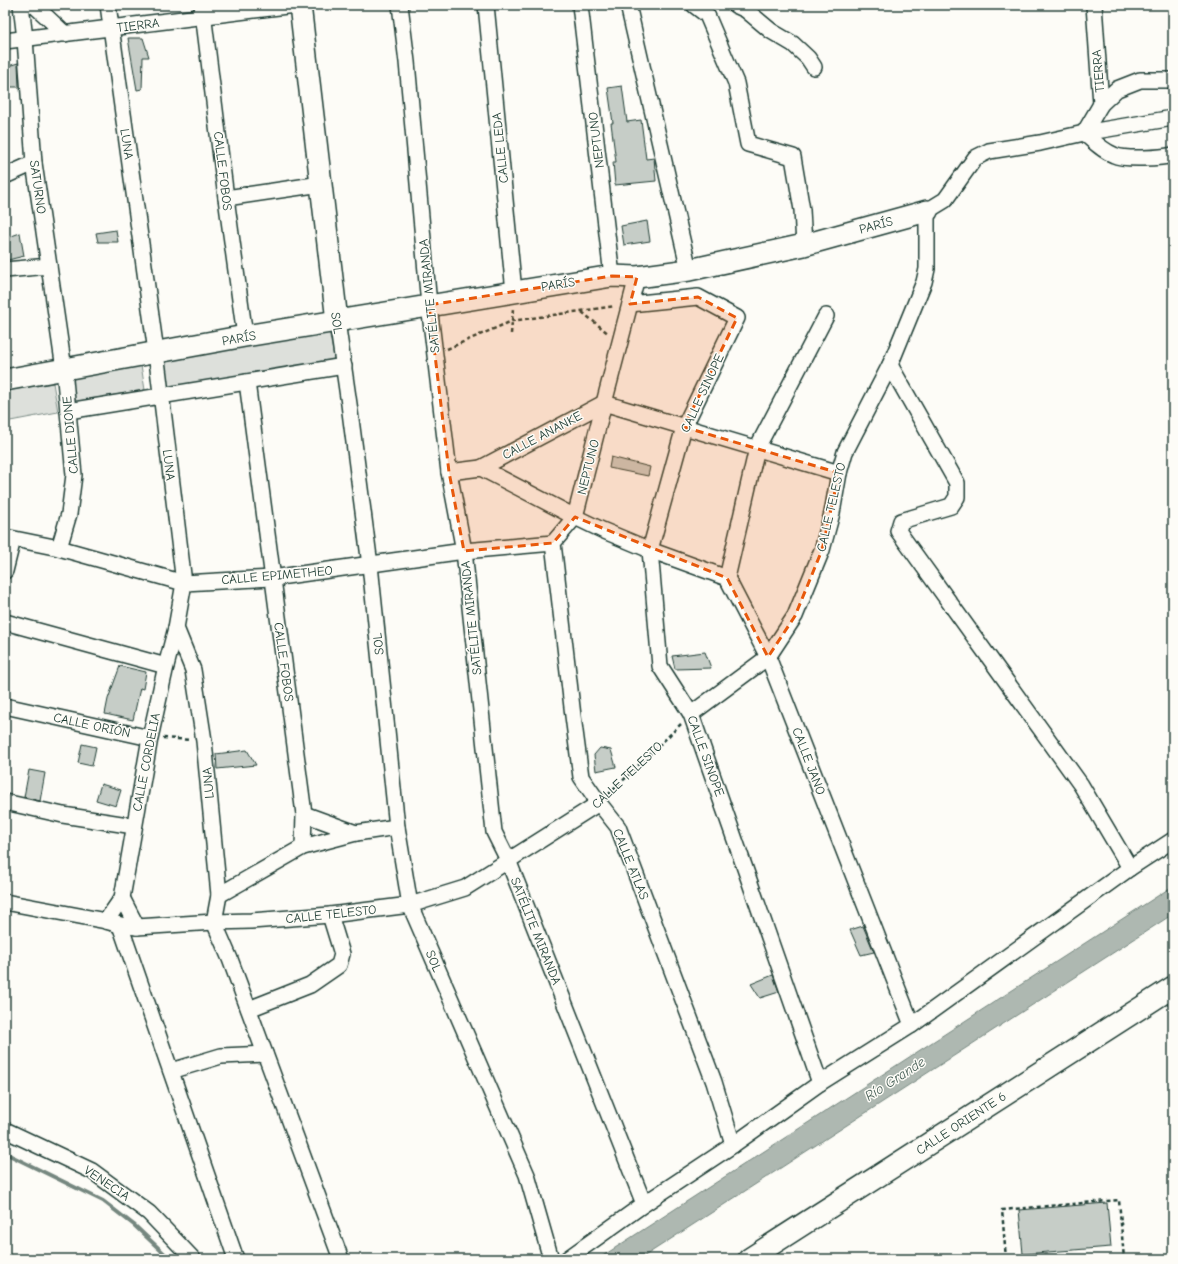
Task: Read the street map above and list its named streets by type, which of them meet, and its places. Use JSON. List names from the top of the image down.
{
  "streets": {
    "street": [
      "TIERRA",
      "NEPTUNO",
      "LUNA",
      "CALLE LEDA",
      "CALLE FOBOS",
      "SATURNO",
      "PARÍS",
      "SATÉLITE MIRANDA",
      "SOL",
      "CALLE SINOPE",
      "CALLE DIONE",
      "CALLE ANANKE",
      "CALLE TELESTO",
      "CALLE EPIMETHEO",
      "CALLE ORIÓN",
      "CALLE JANO",
      "CALLE CORDELIA",
      "CALLE ATLAS",
      "CALLE ORIENTE 6",
      "VENECIA"
    ]
  },
  "crossings": [
    ["TIERRA", "LUNA"],
    ["TIERRA", "CALLE FOBOS"],
    ["TIERRA", "SATURNO"],
    ["TIERRA", "PARÍS"],
    ["NEPTUNO", "PARÍS"],
    ["NEPTUNO", "CALLE SINOPE"],
    ["NEPTUNO", "CALLE ANANKE"],
    ["LUNA", "PARÍS"],
    ["LUNA", "CALLE TELESTO"],
    ["LUNA", "CALLE EPIMETHEO"],
    ["LUNA", "CALLE CORDELIA"],
    ["CALLE LEDA", "PARÍS"],
    ["CALLE FOBOS", "PARÍS"],
    ["CALLE FOBOS", "CALLE EPIMETHEO"],
    ["SATURNO", "PARÍS"],
    ["SATURNO", "CALLE DIONE"],
    ["PARÍS", "SATÉLITE MIRANDA"],
    ["PARÍS", "SOL"],
    ["PARÍS", "CALLE DIONE"],
    ["PARÍS", "CALLE TELESTO"],
    ["SATÉLITE MIRANDA", "CALLE TELESTO"],
    ["SATÉLITE MIRANDA", "CALLE EPIMETHEO"],
    ["SOL", "CALLE TELESTO"],
    ["SOL", "CALLE EPIMETHEO"],
    ["CALLE SINOPE", "CALLE TELESTO"],
    ["CALLE DIONE", "CALLE EPIMETHEO"],
    ["CALLE TELESTO", "CALLE JANO"],
    ["CALLE TELESTO", "CALLE CORDELIA"],
    ["CALLE TELESTO", "CALLE ATLAS"],
    ["CALLE EPIMETHEO", "CALLE ATLAS"],
    ["CALLE ORIÓN", "CALLE CORDELIA"]
  ],
  "water": ["Río Grande"]
}
